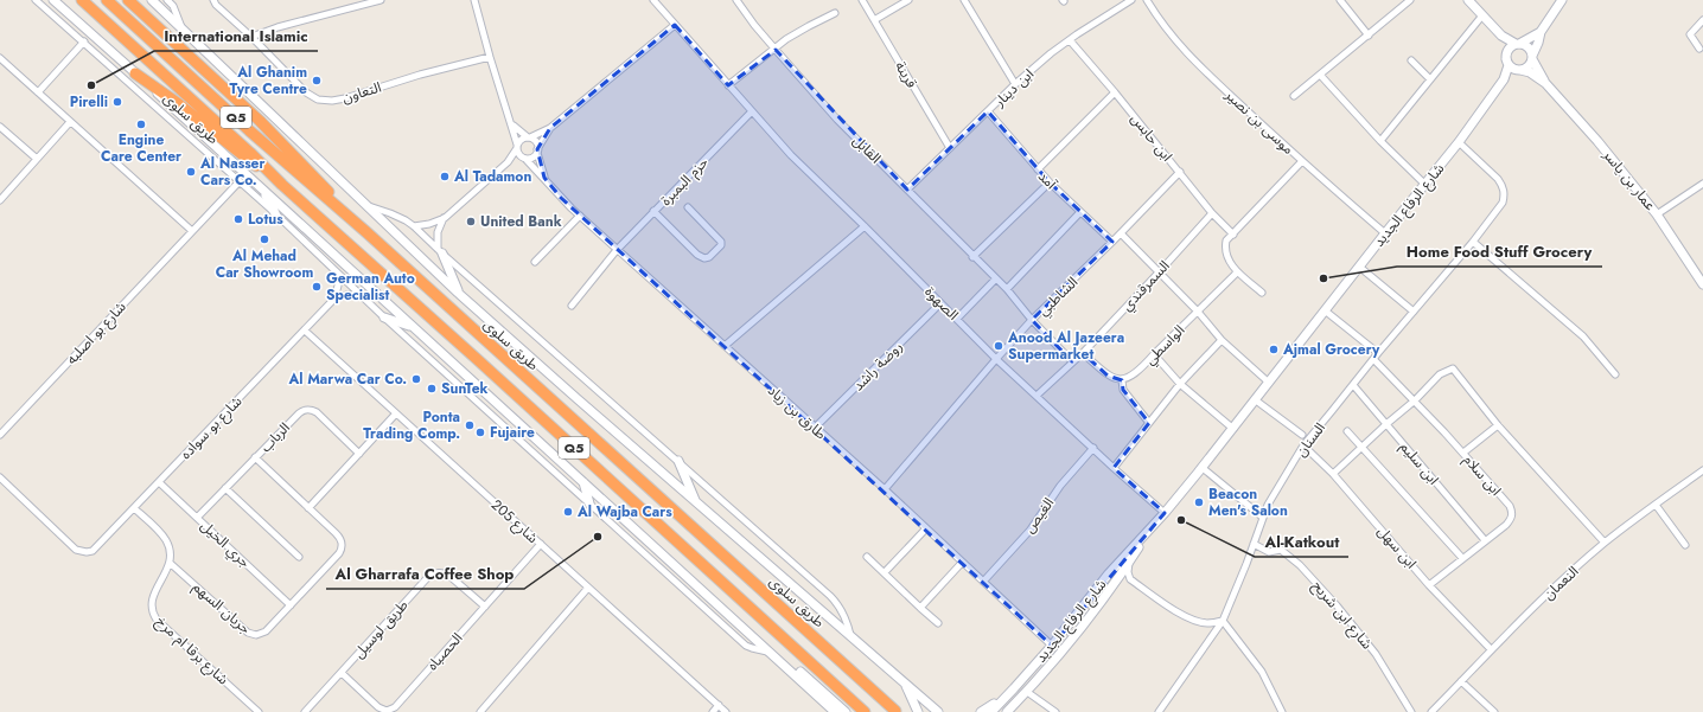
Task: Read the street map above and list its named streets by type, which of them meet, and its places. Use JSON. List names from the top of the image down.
{
  "streets": {
    "highway": ["Q5", "طريق سلوى"],
    "main road": ["عمار بن ياسر", "شارع الرفاع الجديد"],
    "street": [
      "قرينة",
      "ابن دينار",
      "التعاون",
      "موسى بن نصير",
      "ابن حابس",
      "القابل",
      "آمد",
      "حزم البمبرة",
      "السمرقندي",
      "الشاطبي",
      "الصهوة",
      "شارع بو اصلبه",
      "الواسطي",
      "روضة راشد",
      "طارق بن زياد",
      "شارع بو سواده",
      "الرباب",
      "السنان",
      "ابن سليم",
      "ابن سلام",
      "الغيص",
      "شارع 205",
      "جري الخيل",
      "ابن سهل",
      "النعمان",
      "جريان السهم",
      "شارع ابن شريح",
      "طريق لوسيل",
      "شارع برقا ام مرخ",
      "الحصباه"
    ]
  },
  "crossings": [
    ["قرينة", "ابن دينار"],
    ["ابن دينار", "ابن حابس"],
    ["ابن دينار", "القابل"],
    ["ابن دينار", "آمد"],
    ["طريق سلوى", "شارع بو اصلبه"],
    ["موسى بن نصير", "شارع الرفاع الجديد"],
    ["ابن حابس", "السمرقندي"],
    ["ابن حابس", "الشاطبي"],
    ["القابل", "السمرقندي"],
    ["القابل", "الشاطبي"],
    ["آمد", "الشاطبي"],
    ["عمار بن ياسر", "شارع الرفاع الجديد"],
    ["حزم البمبرة", "الصهوة"],
    ["حزم البمبرة", "طارق بن زياد"],
    ["شارع الرفاع الجديد", "الصهوة"],
    ["شارع الرفاع الجديد", "طارق بن زياد"],
    ["شارع الرفاع الجديد", "السنان"],
    ["السمرقندي", "الصهوة"],
    ["الشاطبي", "الصهوة"],
    ["الشاطبي", "طارق بن زياد"],
    ["الصهوة", "روضة راشد"],
    ["الصهوة", "الغيص"],
    ["روضة راشد", "طارق بن زياد"],
    ["طارق بن زياد", "الغيص"],
    ["شارع بو سواده", "شارع 205"],
    ["شارع بو سواده", "جري الخيل"],
    ["الرباب", "جري الخيل"],
    ["الرباب", "جريان السهم"],
    ["السنان", "ابن سليم"],
    ["السنان", "ابن سلام"],
    ["السنان", "ابن سهل"],
    ["السنان", "شارع ابن شريح"],
    ["ابن سليم", "ابن سلام"],
    ["ابن سلام", "ابن سهل"],
    ["شارع 205", "الحصباه"],
    ["جري الخيل", "جريان السهم"],
    ["ابن سهل", "النعمان"],
    ["جريان السهم", "شارع برقا ام مرخ"],
    ["طريق لوسيل", "الحصباه"]
  ],
  "places": [
    "Al Ghanim Tyre Centre",
    "International Islamic",
    "Pirelli",
    "Engine Care Center",
    "Al Nasser Cars Co.",
    "Al Tadamon",
    "Lotus",
    "United Bank",
    "Al Mehad Car Showroom",
    "Home Food Stuff Grocery",
    "German Auto Specialist",
    "Anood Al Jazeera Supermarket",
    "Ajmal Grocery",
    "Al Marwa Car Co.",
    "SunTek",
    "Ponta Trading Comp.",
    "Fujaire",
    "Beacon Men's Salon",
    "Al Wajba Cars",
    "Al-Katkout",
    "Al Gharrafa Coffee Shop"
  ]
}
